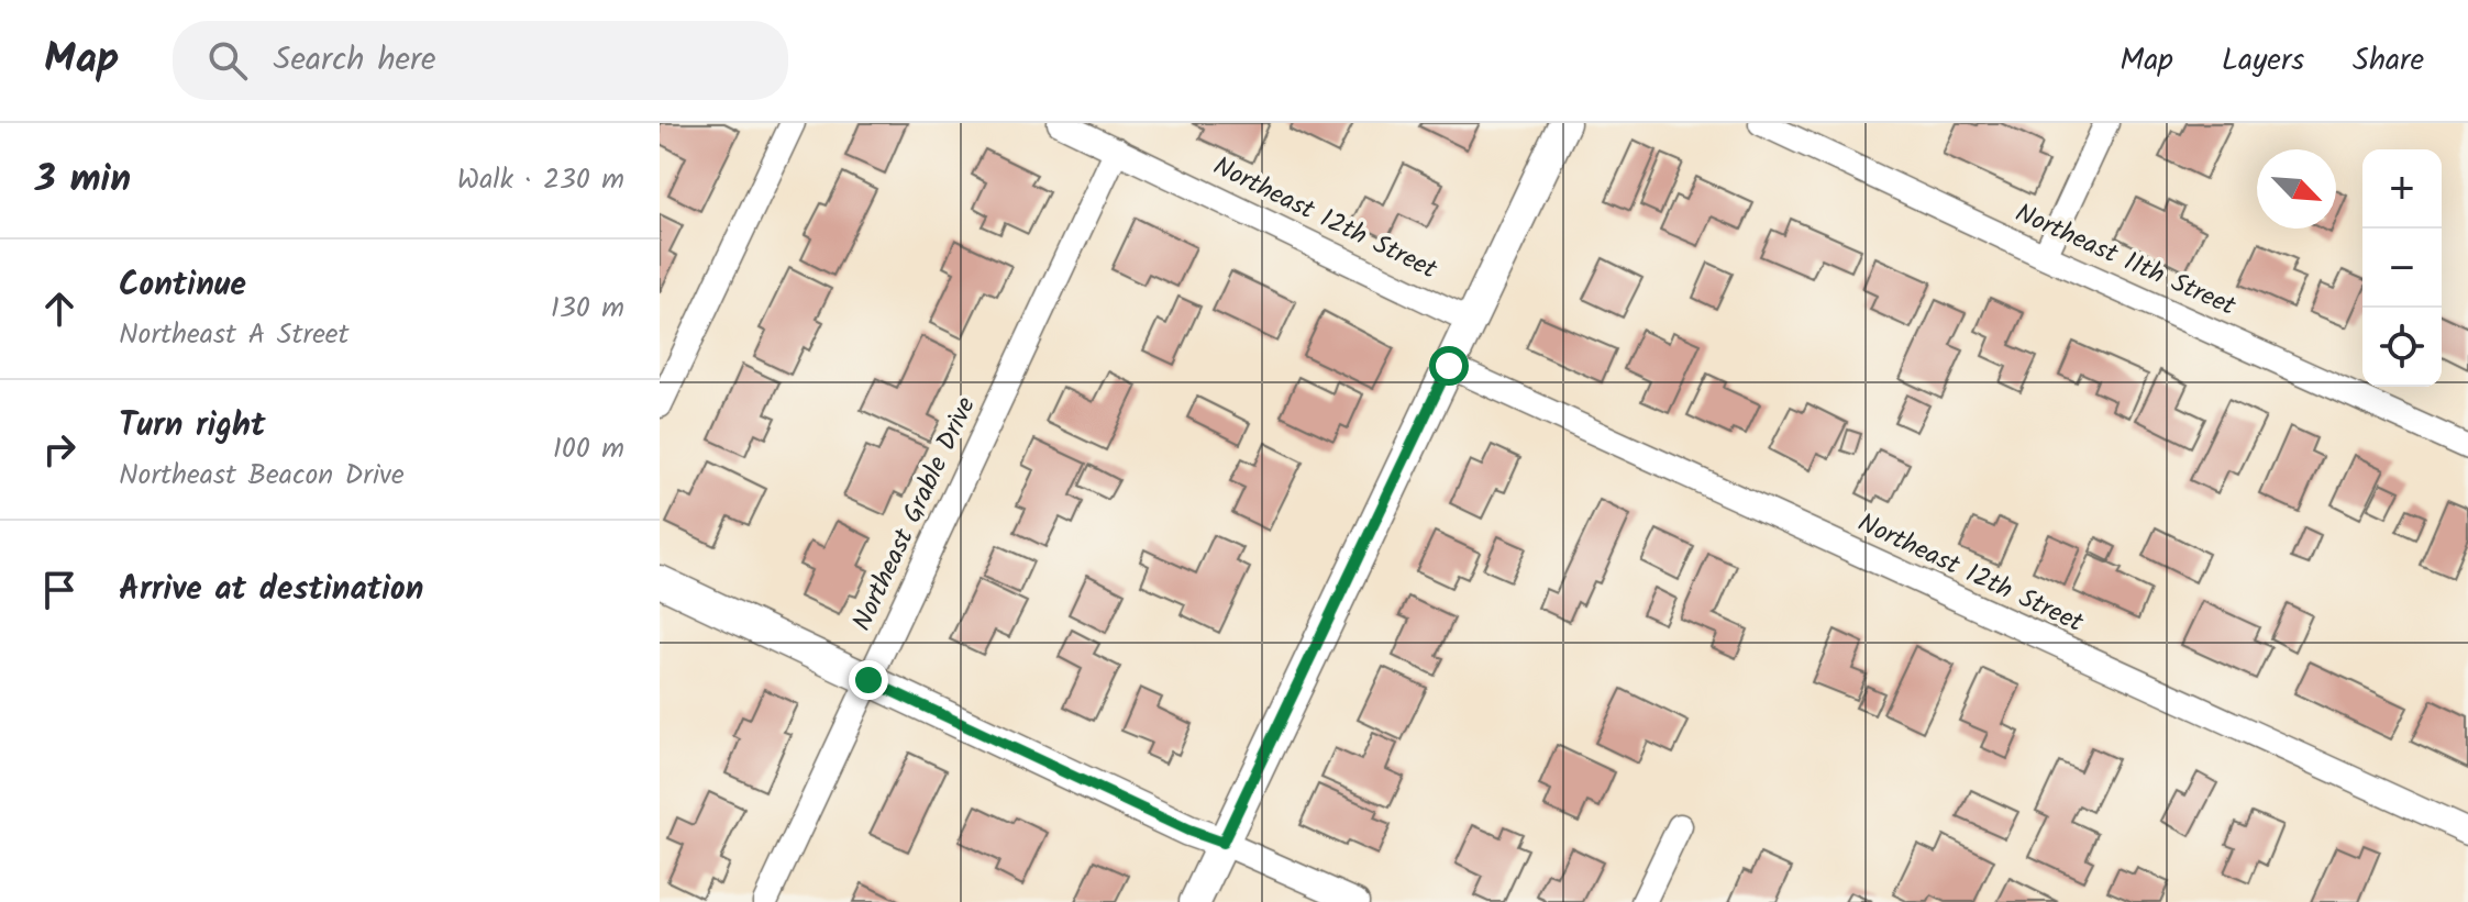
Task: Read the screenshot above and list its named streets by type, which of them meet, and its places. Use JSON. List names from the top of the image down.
{
  "streets": {
    "street": ["Northeast 12th Street", "Northeast 11th Street", "Northeast Grable Drive"]
  },
  "crossings": [
    ["Northeast 12th Street", "Northeast Grable Drive"]
  ],
  "north": "bottom right",
  "page": {
    "header": "Map",
    "search": "Search here",
    "nav": ["Map", "Layers", "Share"],
    "heading": ["3 min", "Walk · 230 m"],
    "map_buttons": ["+", "−"],
    "list": [
      ["Continue", "Northeast A Street", "130 m"],
      ["Turn right", "Northeast Beacon Drive", "100 m"],
      "Arrive at destination"
    ]
  }
}
